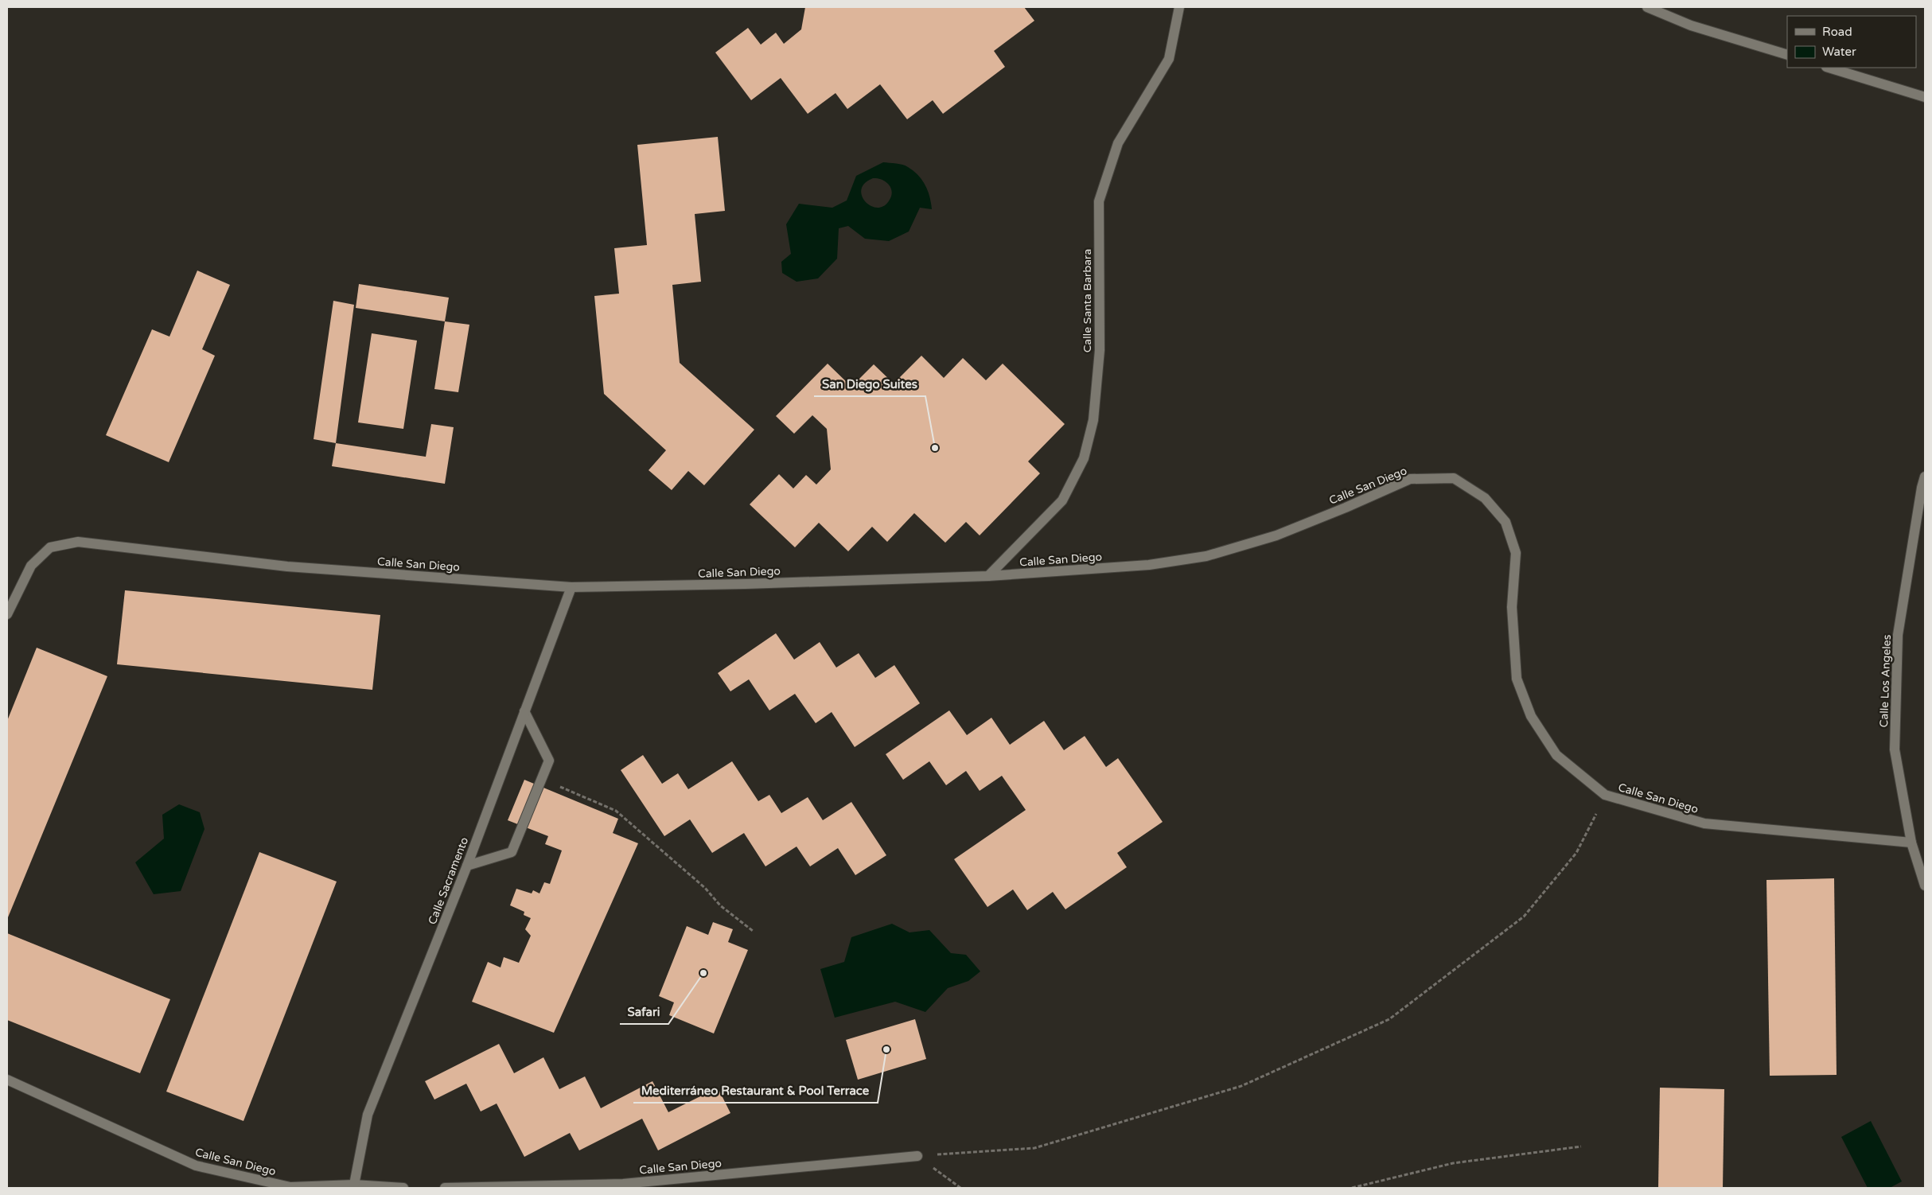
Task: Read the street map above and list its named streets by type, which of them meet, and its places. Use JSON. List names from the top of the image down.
{
  "streets": {
    "street": [
      "Calle Santa Barbara",
      "Calle San Diego",
      "Calle Los Angeles",
      "Calle Sacramento"
    ]
  },
  "crossings": [
    ["Calle Santa Barbara", "Calle San Diego"],
    ["Calle San Diego", "Calle Los Angeles"],
    ["Calle San Diego", "Calle Sacramento"]
  ],
  "places": ["San Diego Suites", "Safari", "Mediterráneo Restaurant & Pool Terrace"],
  "legend": ["Road", "Water"]
}
